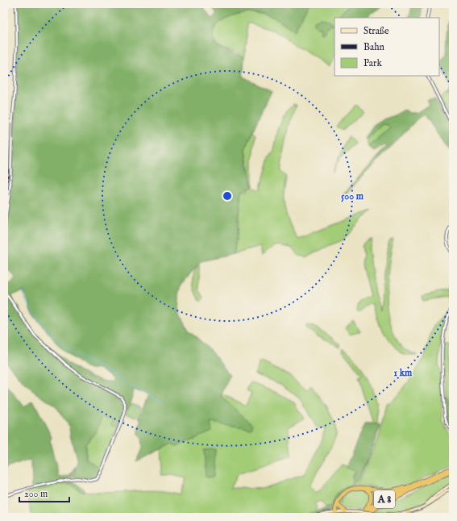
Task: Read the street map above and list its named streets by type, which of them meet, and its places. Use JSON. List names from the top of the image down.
{
  "streets": {
    "highway": ["A 8"]
  },
  "legend": ["Straße", "Bahn", "Park"],
  "scale_bar": "200 m",
  "rings": ["500 m", "1 km"]
}
